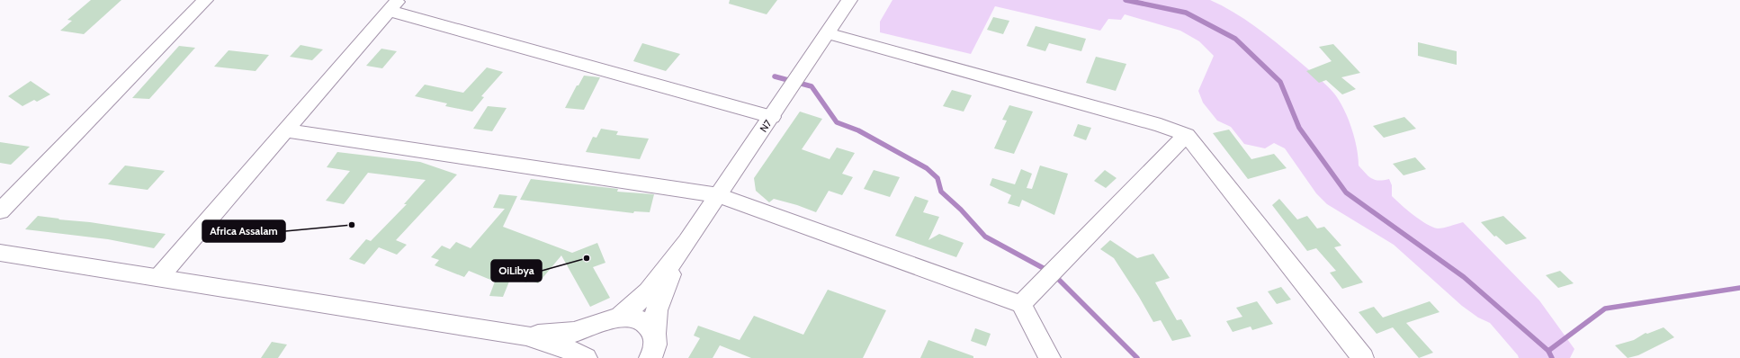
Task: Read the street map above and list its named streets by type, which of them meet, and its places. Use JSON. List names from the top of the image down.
{
  "streets": {
    "main road": ["N7"]
  },
  "places": ["Africa Assalam", "OiLibya"]
}
